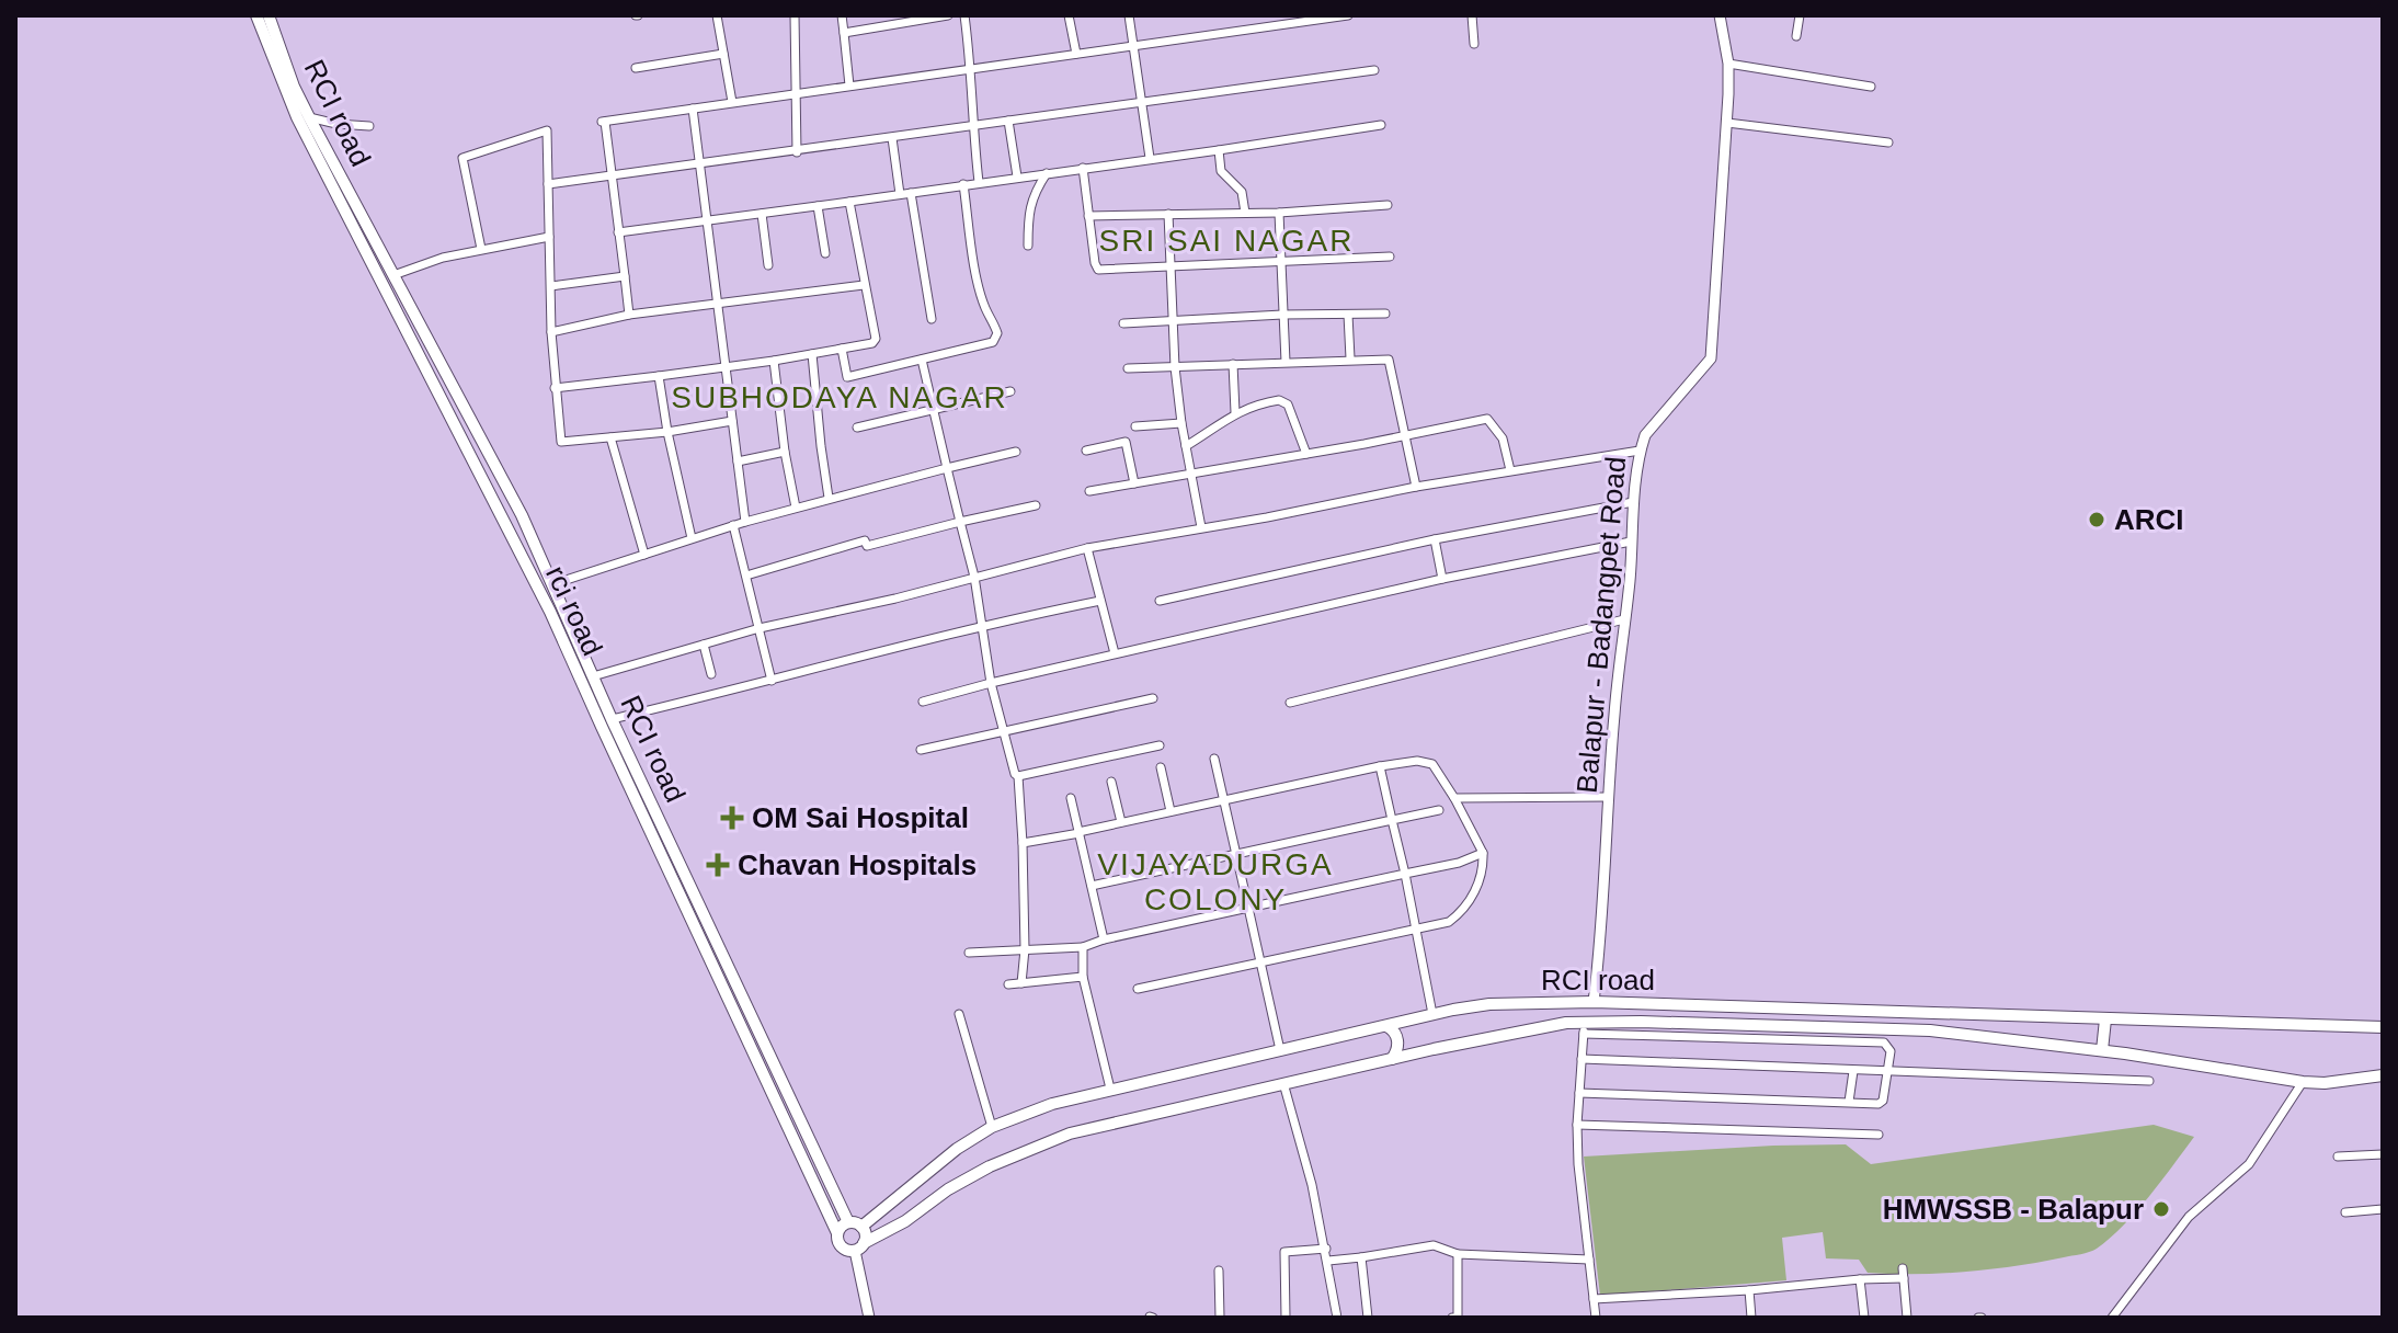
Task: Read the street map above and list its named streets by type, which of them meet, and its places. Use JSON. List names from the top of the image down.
{
  "streets": {
    "main road": ["RCI road", "rci road"],
    "street": ["Balapur - Badangpet Road"]
  },
  "crossings": [
    ["RCI road", "rci road"],
    ["RCI road", "Balapur - Badangpet Road"]
  ],
  "districts": ["SRI SAI NAGAR", "SUBHODAYA NAGAR", "VIJAYADURGA COLONY"],
  "places": {
    "other": ["ARCI", "HMWSSB - Balapur"],
    "health": ["OM Sai Hospital", "Chavan Hospitals"]
  }
}
